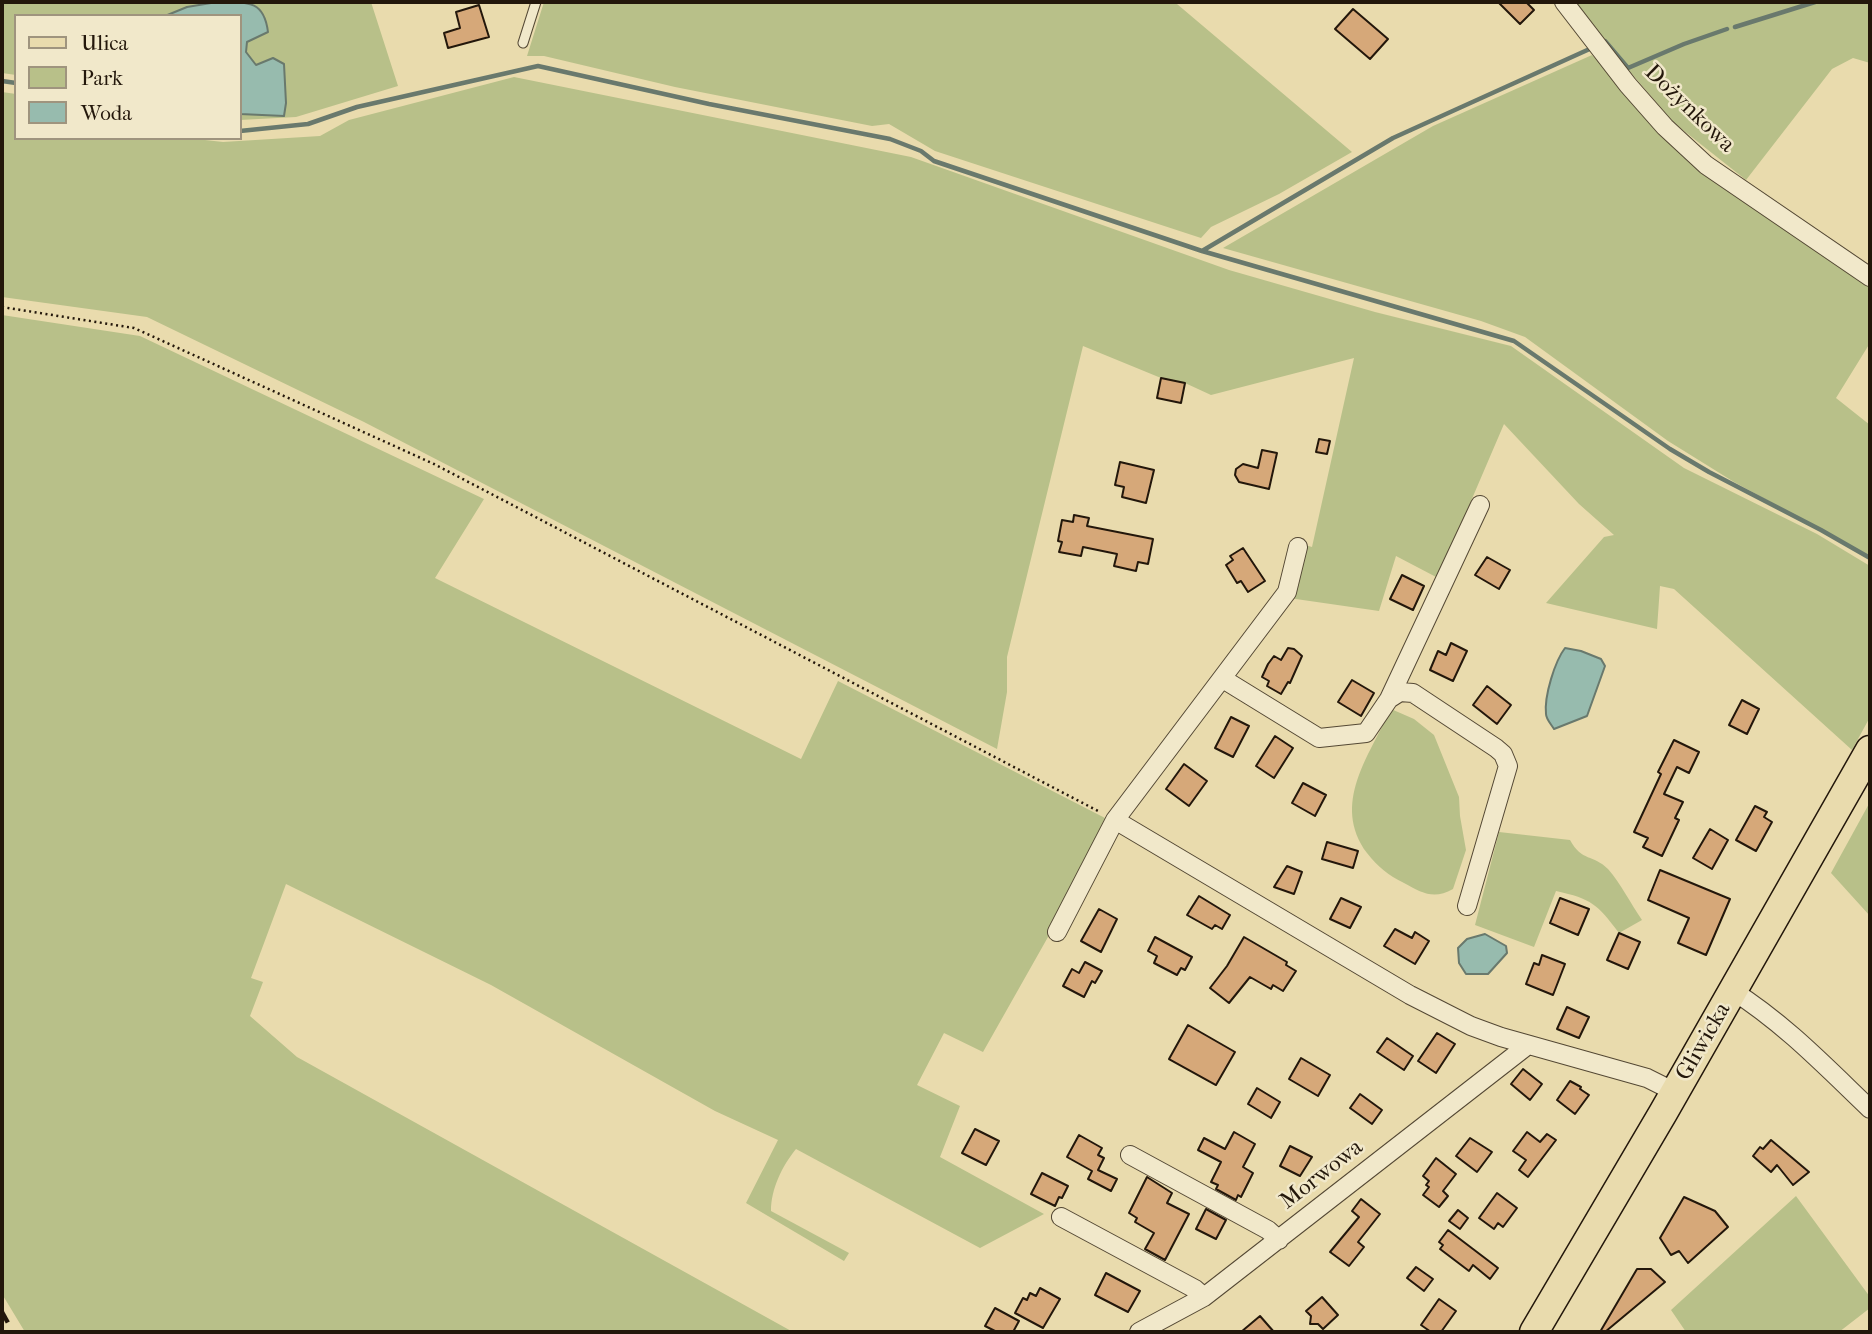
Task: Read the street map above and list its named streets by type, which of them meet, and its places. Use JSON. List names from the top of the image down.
{
  "streets": {
    "main road": ["Gliwicka"],
    "street": ["Dożynkowa", "Morwowa"]
  },
  "legend": ["Ulica", "Park", "Woda"]
}
